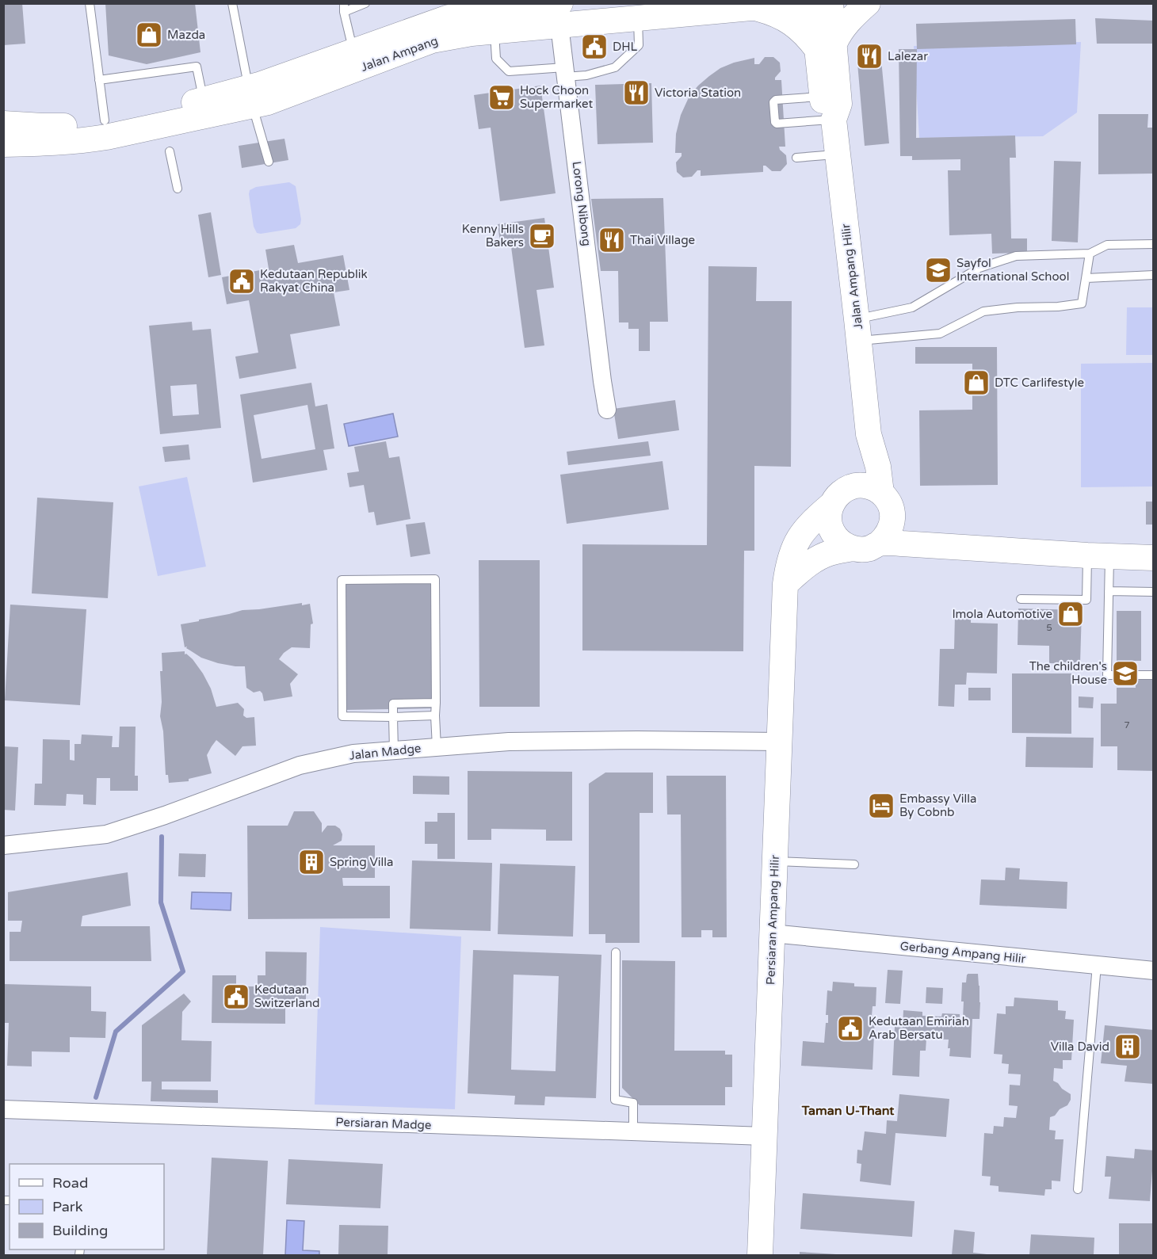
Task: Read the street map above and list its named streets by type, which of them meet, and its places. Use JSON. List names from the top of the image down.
{
  "streets": {
    "street": [
      "Jalan Ampang",
      "Lorong Nibong",
      "Jalan Ampang Hilir",
      "Jalan Madge",
      "Persiaran Ampang Hilir",
      "Gerbang Ampang Hilir",
      "Persiaran Madge"
    ]
  },
  "crossings": [
    ["Jalan Ampang", "Lorong Nibong"],
    ["Jalan Ampang Hilir", "Persiaran Ampang Hilir"],
    ["Jalan Madge", "Persiaran Ampang Hilir"],
    ["Persiaran Ampang Hilir", "Gerbang Ampang Hilir"],
    ["Persiaran Ampang Hilir", "Persiaran Madge"]
  ],
  "districts": ["Taman U-Thant"],
  "places": {
    "shop": ["Mazda", "DTC Carlifestyle", "Imola Automotive"],
    "public building": [
      "DHL",
      "Kedutaan Republik Rakyat China",
      "Kedutaan Switzerland",
      "Kedutaan Emiriah Arab Bersatu"
    ],
    "restaurant": ["Lalezar", "Victoria Station", "Thai Village"],
    "supermarket": ["Hock Choon Supermarket"],
    "cafe": ["Kenny Hills Bakers"],
    "school or university": ["Sayfol International School", "The children's House"],
    "hotel": ["Embassy Villa By Cobnb"],
    "building": ["Spring Villa", "Villa David"]
  },
  "house_numbers": ["5", "7"],
  "legend": ["Road", "Park", "Building"]
}
